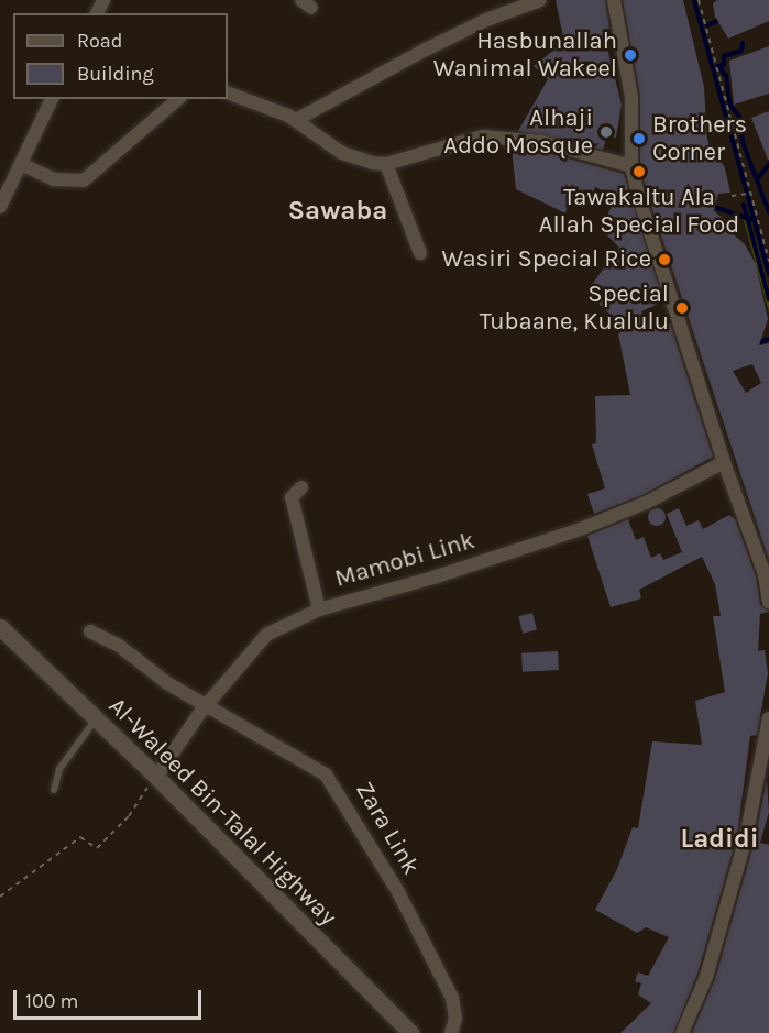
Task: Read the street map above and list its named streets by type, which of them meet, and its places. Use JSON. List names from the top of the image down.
{
  "streets": {
    "street": ["Mamobi Link", "Al-Waleed Bin-Talal Highway", "Zara Link"]
  },
  "crossings": [
    ["Mamobi Link", "Al-Waleed Bin-Talal Highway"],
    ["Mamobi Link", "Zara Link"]
  ],
  "districts": ["Sawaba", "Ladidi"],
  "places": [
    "Hasbunallah Wanimal Wakeel",
    "Alhaji Addo Mosque",
    "Brothers Corner",
    "Tawakaltu Ala Allah Special Food",
    "Wasiri Special Rice",
    "Special Tubaane, Kualulu"
  ],
  "legend": ["Road", "Building"],
  "scale_bar": "100 m"
}
